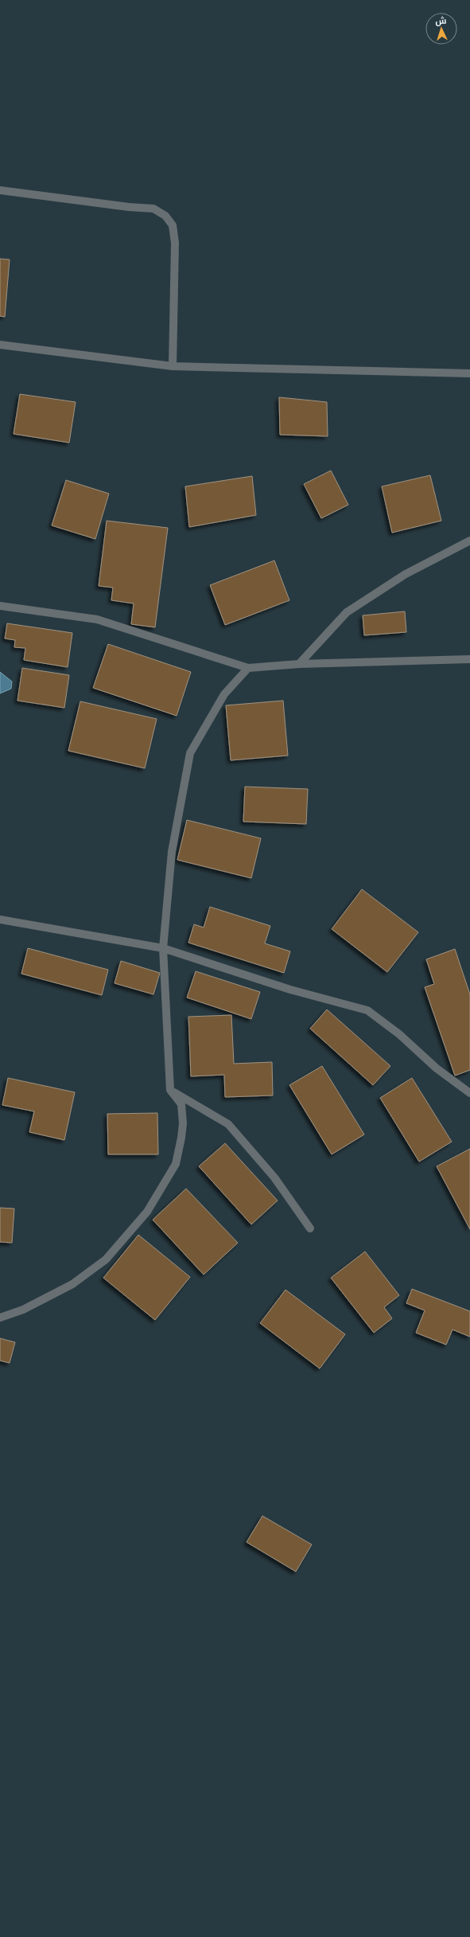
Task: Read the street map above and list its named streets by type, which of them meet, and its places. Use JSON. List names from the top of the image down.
{
  "north": "top"
}
